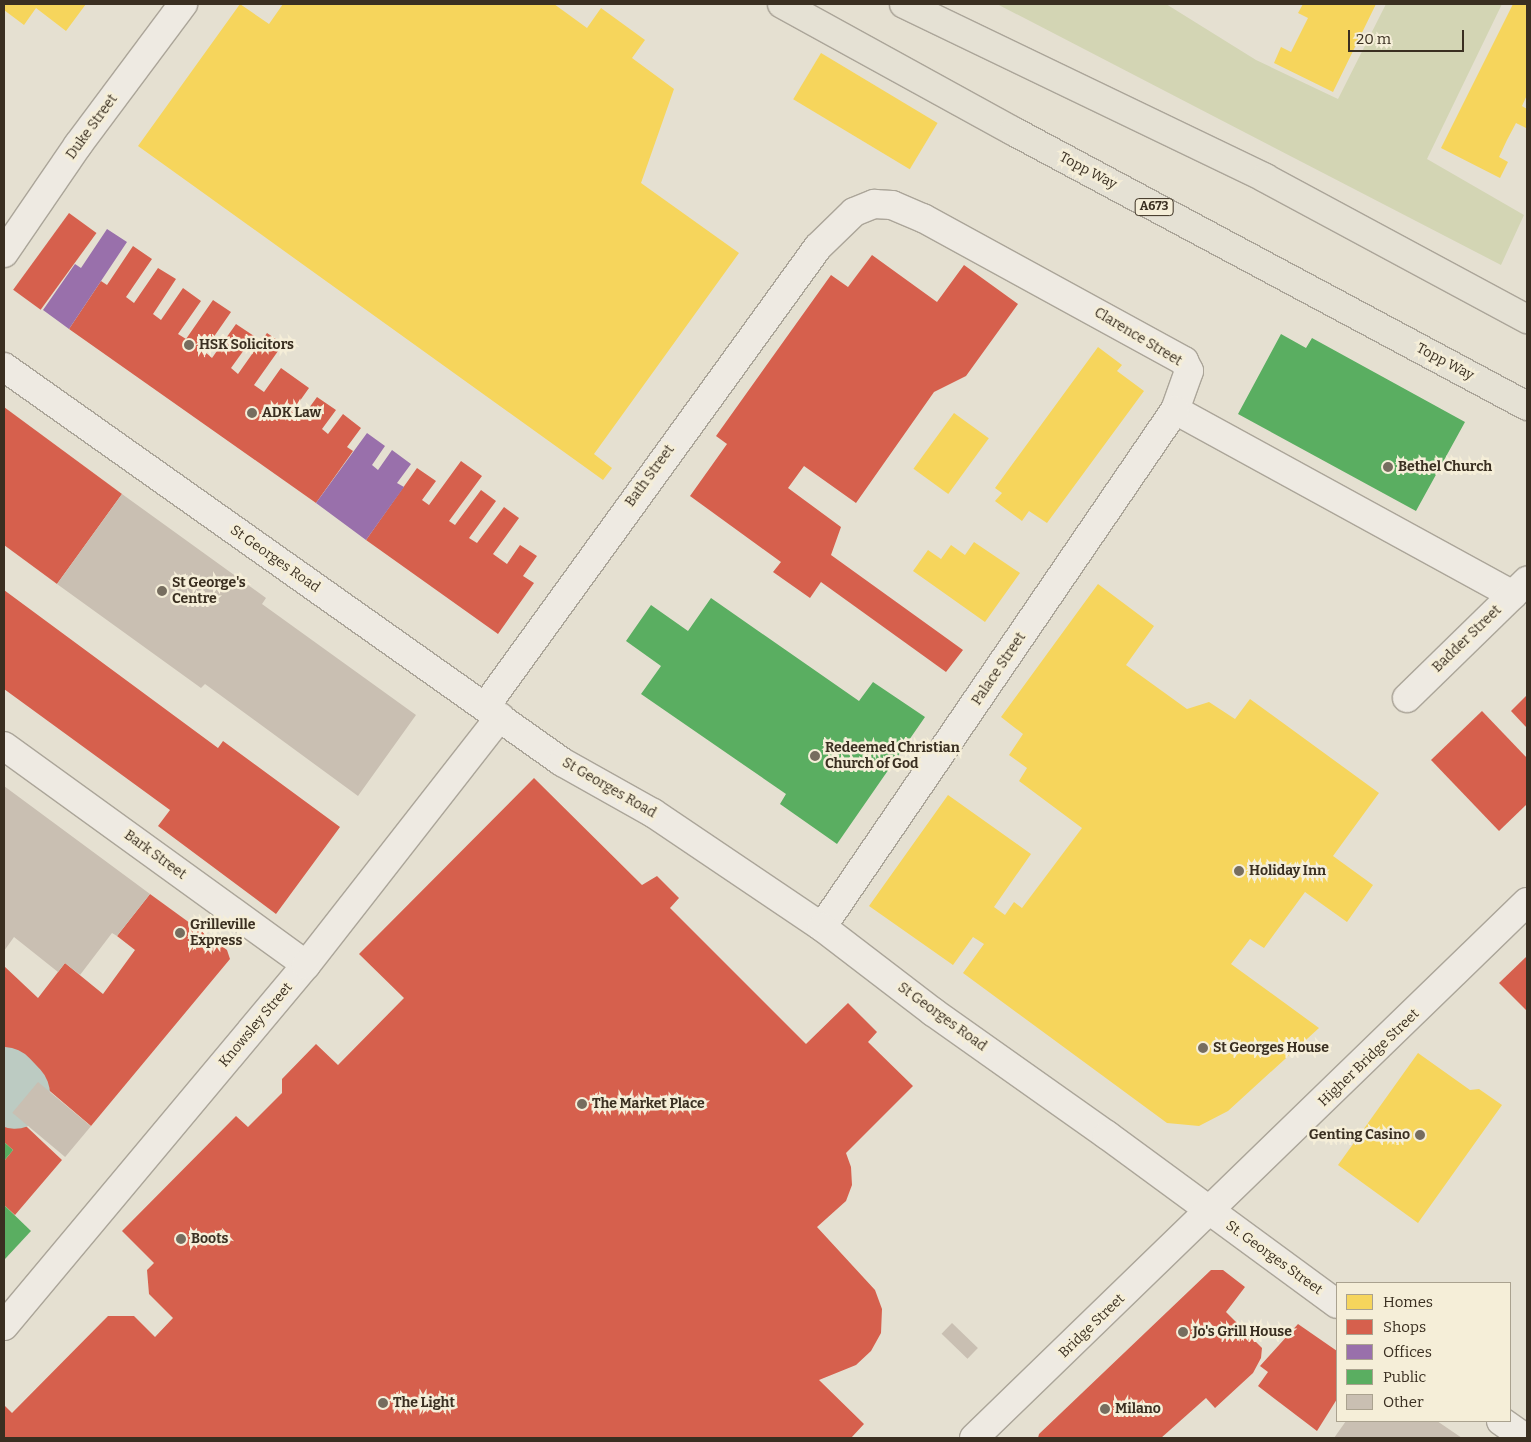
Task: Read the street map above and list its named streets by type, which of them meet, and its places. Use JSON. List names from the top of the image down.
{
  "streets": {
    "main road": ["Topp Way", "A673"],
    "street": [
      "Duke Street",
      "Clarence Street",
      "Bath Street",
      "St Georges Road",
      "Badder Street",
      "Palace Street",
      "Bark Street",
      "Knowsley Street",
      "Higher Bridge Street",
      "St. Georges Street",
      "Bridge Street"
    ]
  },
  "crossings": [
    ["Clarence Street", "Bath Street"],
    ["Clarence Street", "Palace Street"],
    ["Bath Street", "St Georges Road"],
    ["Bath Street", "Knowsley Street"],
    ["St Georges Road", "Palace Street"],
    ["St Georges Road", "Knowsley Street"],
    ["St Georges Road", "Higher Bridge Street"],
    ["St Georges Road", "St. Georges Street"],
    ["St Georges Road", "Bridge Street"],
    ["Bark Street", "Knowsley Street"],
    ["Higher Bridge Street", "St. Georges Street"],
    ["Higher Bridge Street", "Bridge Street"],
    ["St. Georges Street", "Bridge Street"]
  ],
  "places": [
    "HSK Solicitors",
    "ADK Law",
    "Bethel Church",
    "St George's Centre",
    "Redeemed Christian Church of God",
    "Holiday Inn",
    "Grilleville Express",
    "St Georges House",
    "The Market Place",
    "Genting Casino",
    "Boots",
    "Jo's Grill House",
    "The Light",
    "Milano"
  ],
  "legend": [
    "Homes",
    "Shops",
    "Offices",
    "Public",
    "Other"
  ],
  "scale_bar": "20 m"
}
